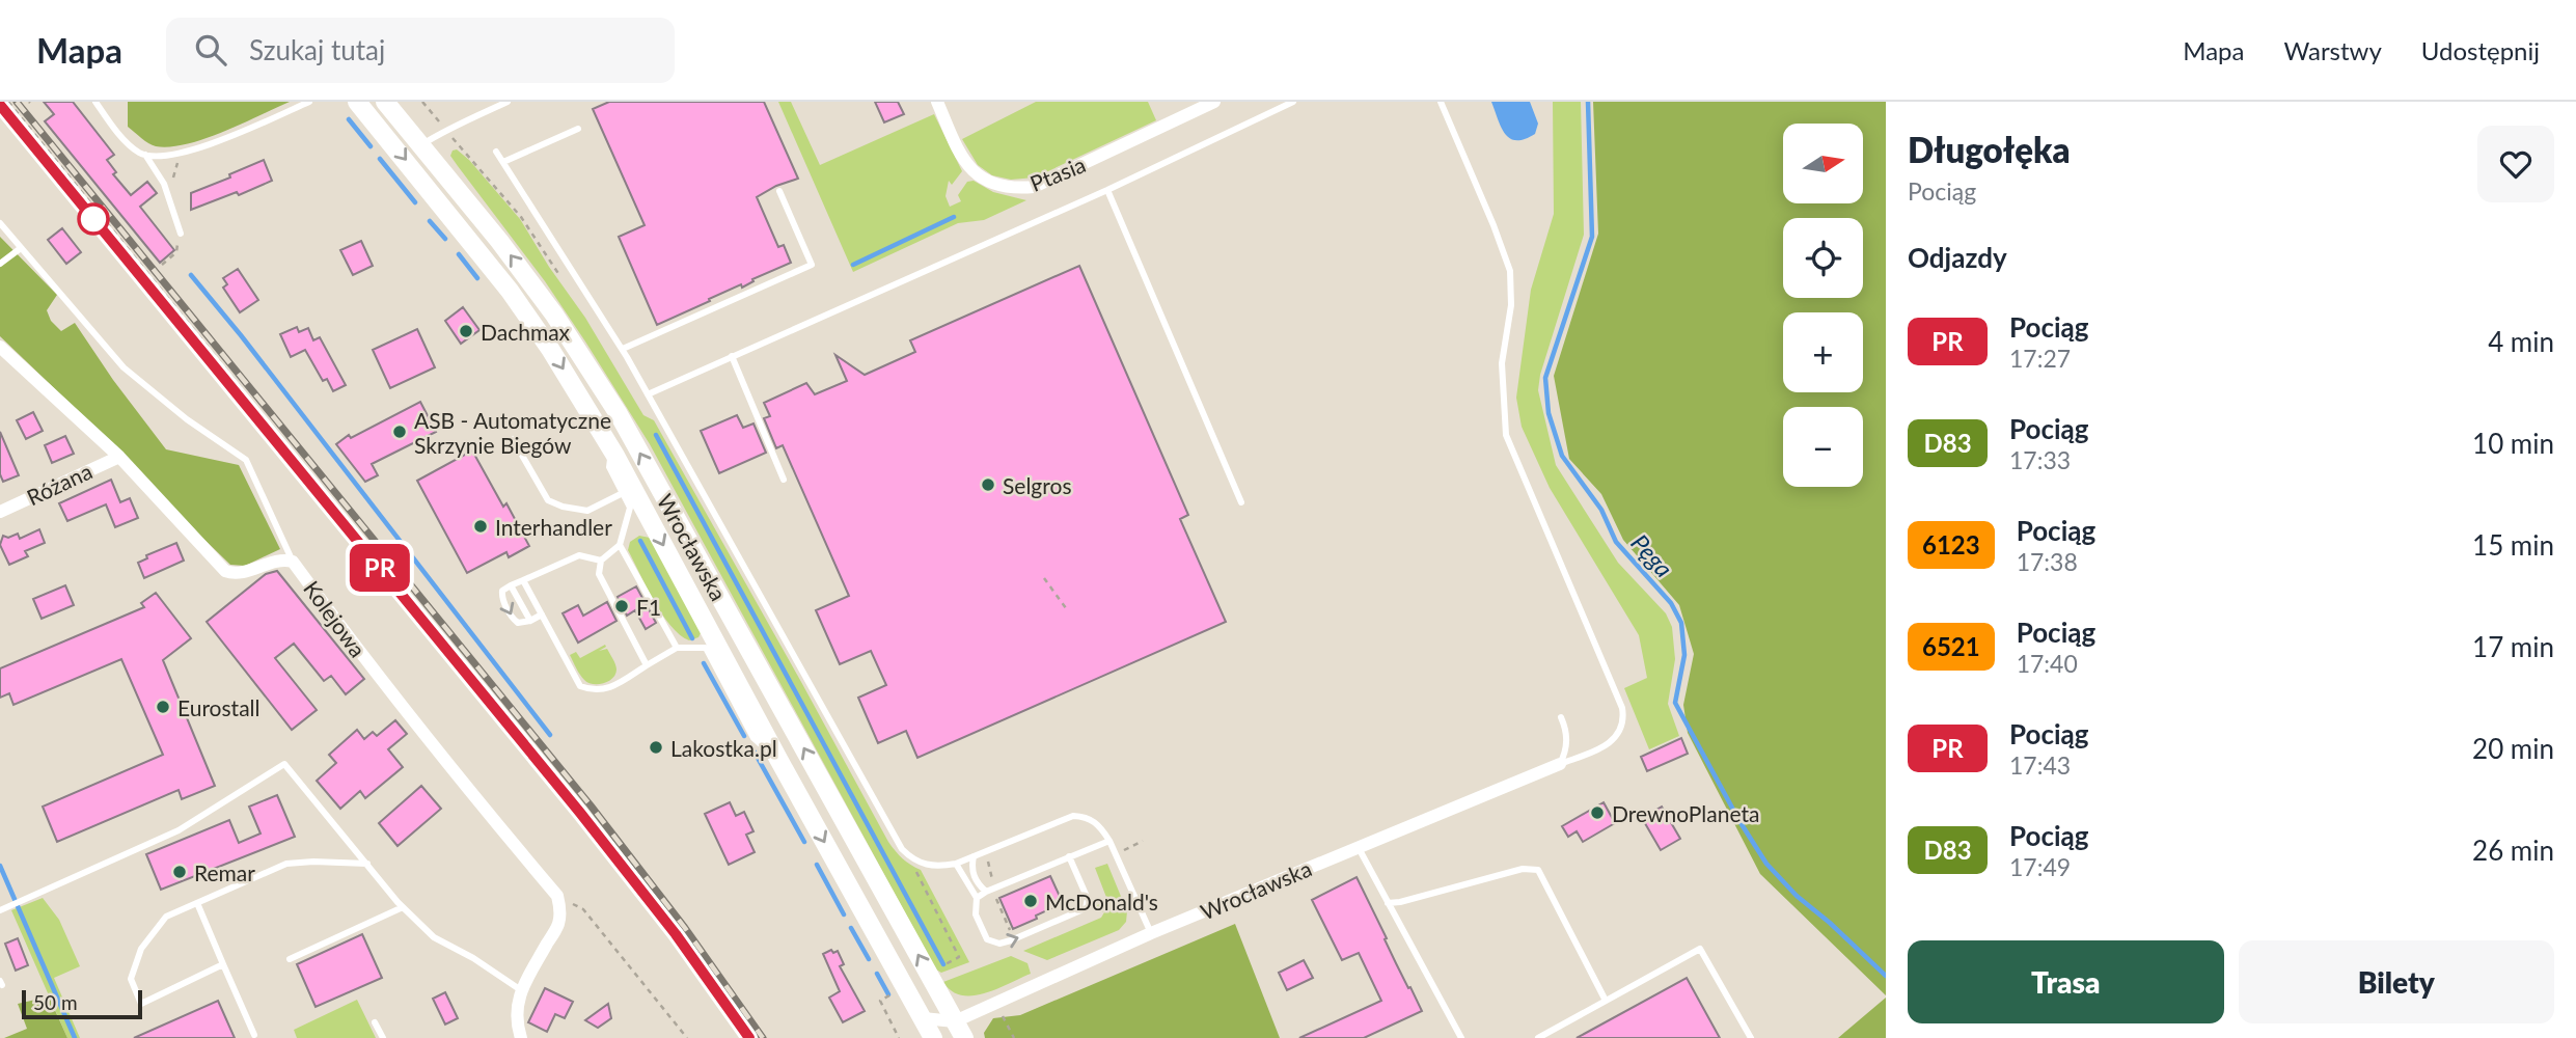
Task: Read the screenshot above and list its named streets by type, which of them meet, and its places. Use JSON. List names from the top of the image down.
{
  "streets": {
    "main road": ["Wrocławska"],
    "street": ["Ptasia", "Różana", "Kolejowa"]
  },
  "crossings": [
    ["Różana", "Kolejowa"]
  ],
  "water": ["Pęga"],
  "places": [
    "Dachmax",
    "ASB - Automatyczne Skrzynie Biegów",
    "Selgros",
    "Interhandler",
    "F1",
    "Eurostall",
    "Lakostka.pl",
    "DrewnoPlaneta",
    "Remar",
    "McDonald's"
  ],
  "scale_bar": "50 m",
  "north": "right",
  "page": {
    "header": "Mapa",
    "search": "Szukaj tutaj",
    "nav": ["Mapa", "Warstwy", "Udostępnij"],
    "on_map": "PR",
    "heading": [
      ["Długołęka", "Pociąg"],
      "Odjazdy"
    ],
    "map_buttons": ["+", "−"],
    "list": [
      {
        "mark": "PR",
        "name": "Pociąg",
        "note": "17:27",
        "value": "4 min"
      },
      {
        "mark": "D83",
        "name": "Pociąg",
        "note": "17:33",
        "value": "10 min"
      },
      {
        "mark": "6123",
        "name": "Pociąg",
        "note": "17:38",
        "value": "15 min"
      },
      {
        "mark": "6521",
        "name": "Pociąg",
        "note": "17:40",
        "value": "17 min"
      },
      {
        "mark": "PR",
        "name": "Pociąg",
        "note": "17:43",
        "value": "20 min"
      },
      {
        "mark": "D83",
        "name": "Pociąg",
        "note": "17:49",
        "value": "26 min"
      }
    ],
    "buttons": ["Trasa", "Bilety"],
    "scale": "50 m"
  }
}
